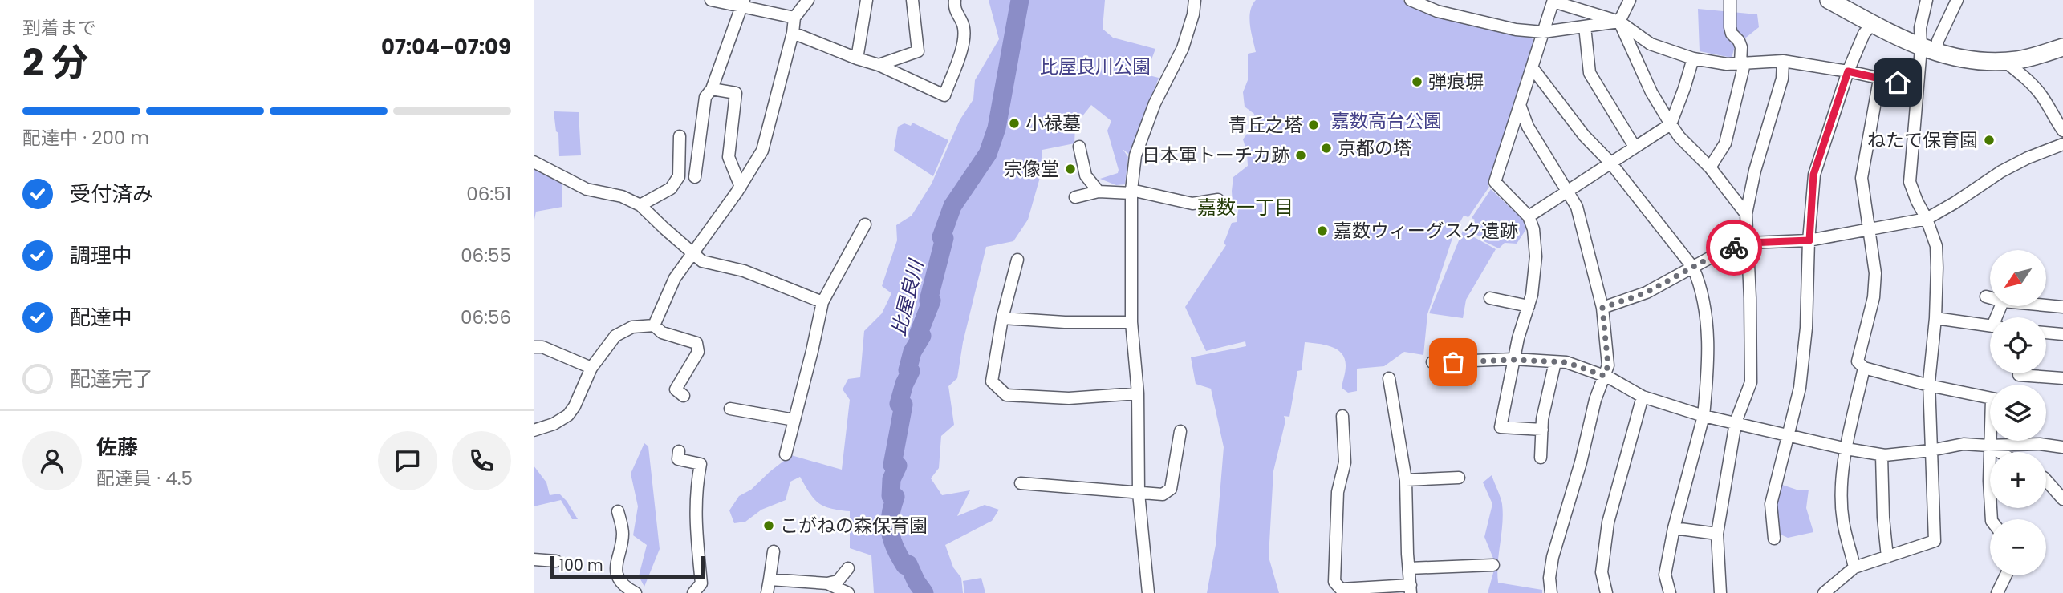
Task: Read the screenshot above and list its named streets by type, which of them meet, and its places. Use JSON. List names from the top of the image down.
{
  "districts": ["嘉数一丁目"],
  "water": ["比屋良川"],
  "parks": ["比屋良川公園", "嘉数高台公園"],
  "places": [
    "弾痕塀",
    "小禄墓",
    "青丘之塔",
    "ねたて保育園",
    "京都の塔",
    "日本軍トーチカ跡",
    "宗像堂",
    "嘉数ウィーグスク遺跡",
    "こがねの森保育園"
  ],
  "scale_bar": "100 m",
  "north": "bottom left",
  "page": {
    "heading": ["2 分", "到着まで", "07:04–07:09"],
    "panel": ["佐藤", "配達員 · 4.5"],
    "bar": "配達中 · 200 m",
    "list": [
      ["受付済み", "06:51"],
      ["調理中", "06:55"],
      ["配達中", "06:56"],
      "配達完了"
    ],
    "map_buttons": ["+", "−"],
    "scale": "100 m"
  }
}
